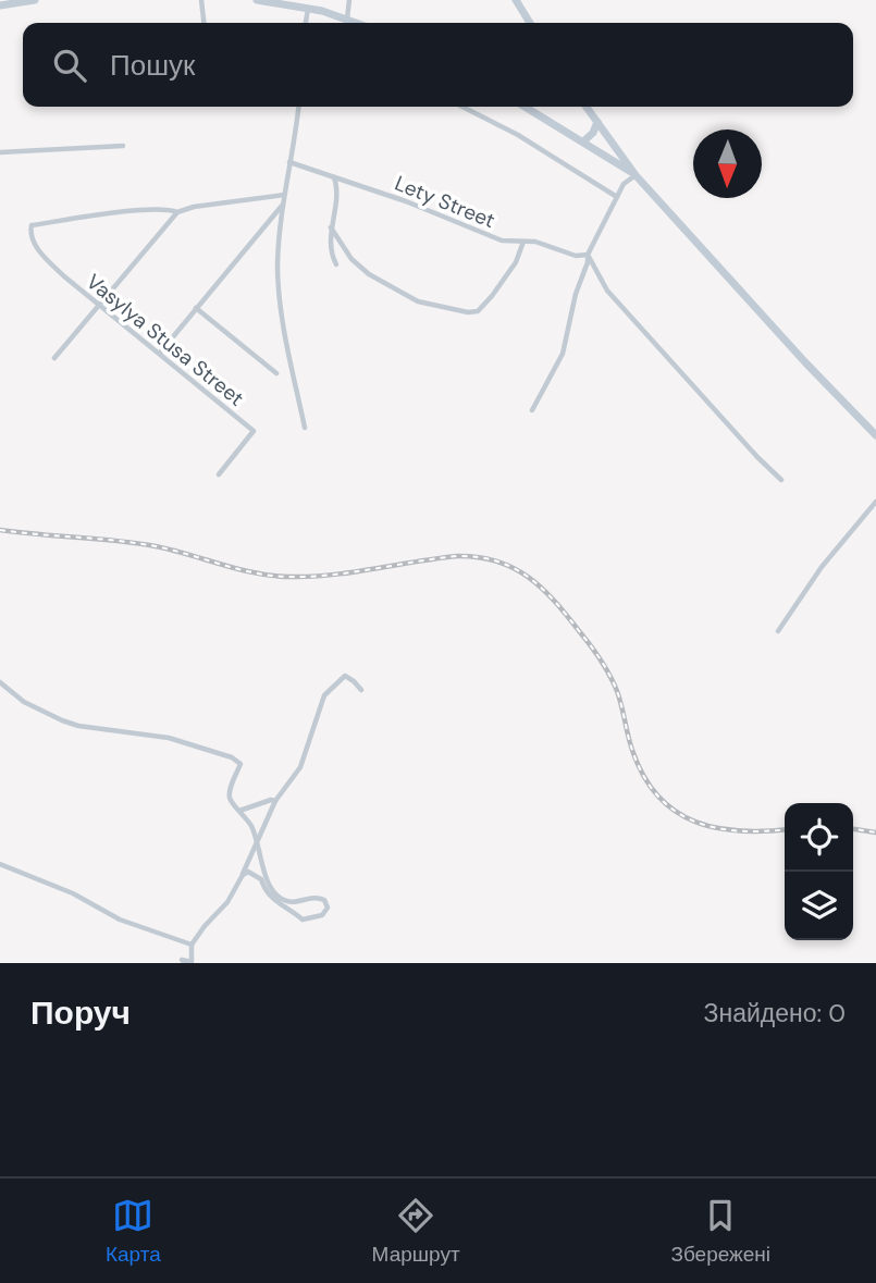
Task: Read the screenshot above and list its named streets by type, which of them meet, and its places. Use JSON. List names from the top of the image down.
{
  "streets": {
    "street": ["Lety Street", "Vasylya Stusa Street"]
  },
  "north": "bottom",
  "page": {
    "search": "Пошук",
    "heading": ["Поруч", "Знайдено: 0"],
    "nav": ["Карта", "Маршрут", "Збережені"]
  }
}
